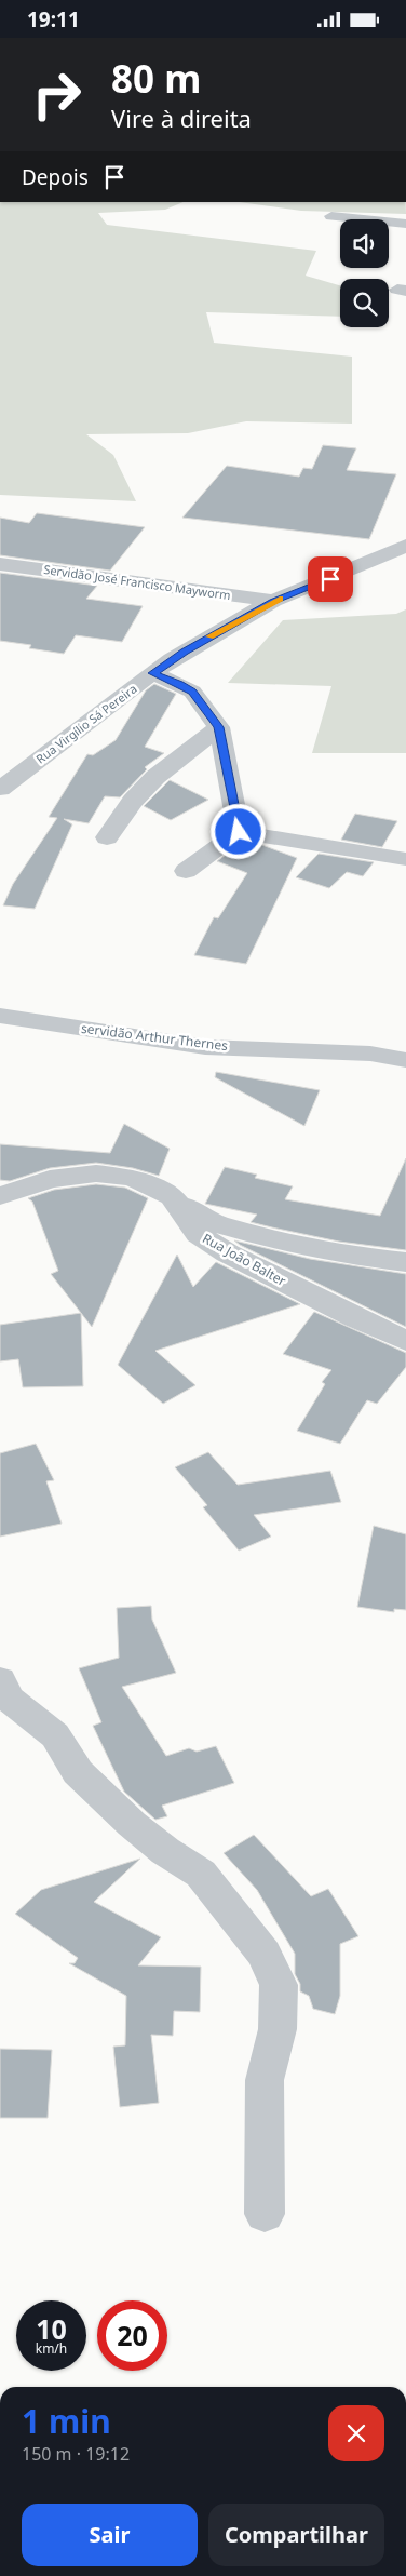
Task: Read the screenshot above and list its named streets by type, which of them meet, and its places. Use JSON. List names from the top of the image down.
{
  "streets": {
    "street": [
      "Servidão José Francisco Mayworm",
      "Rua Virgílio Sá Pereira",
      "servidão Arthur Thernes",
      "Rua João Balter"
    ]
  },
  "crossings": [
    ["Servidão José Francisco Mayworm", "Rua Virgílio Sá Pereira"]
  ],
  "page": {
    "status": "19:11",
    "turn": ["80 m", "Vire à direita"],
    "then": "Depois",
    "speed": "10 km/h",
    "limit": "20",
    "heading": ["1 min", "150 m · 19:12"],
    "buttons": ["Sair", "Compartilhar"]
  }
}
